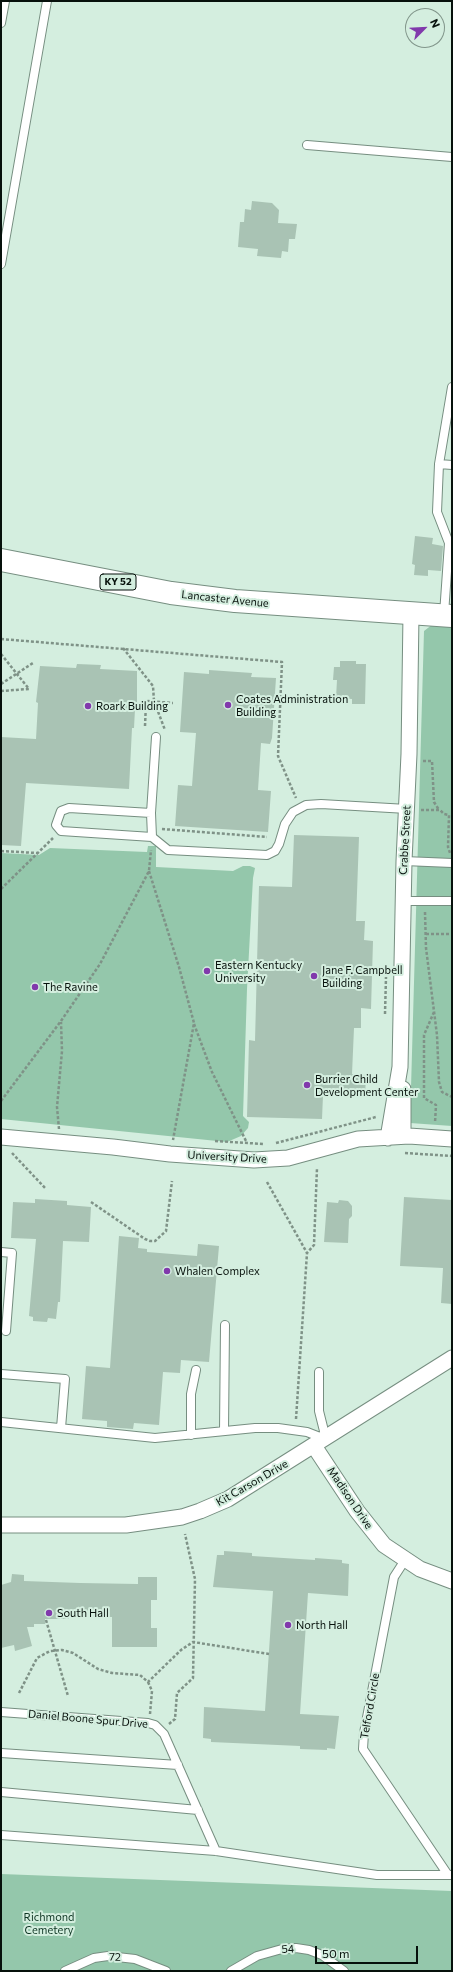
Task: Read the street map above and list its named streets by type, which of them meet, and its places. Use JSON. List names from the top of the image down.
{
  "streets": {
    "main road": ["KY 52", "Lancaster Avenue"],
    "street": [
      "Crabbe Street",
      "University Drive",
      "Kit Carson Drive",
      "Madison Drive"
    ],
    "lane": [
      "Telford Circle",
      "Daniel Boone Spur Drive",
      "54",
      "72"
    ]
  },
  "crossings": [
    ["Lancaster Avenue", "Crabbe Street"],
    ["Crabbe Street", "University Drive"],
    ["Kit Carson Drive", "Madison Drive"],
    ["Madison Drive", "Telford Circle"]
  ],
  "parks": ["Richmond Cemetery"],
  "places": [
    "Coates Administration Building",
    "Roark Building",
    "Eastern Kentucky University",
    "Jane F. Campbell Building",
    "The Ravine",
    "Burrier Child Development Center",
    "Whalen Complex",
    "South Hall",
    "North Hall"
  ],
  "scale_bar": "50 m",
  "north": "top right"
}
